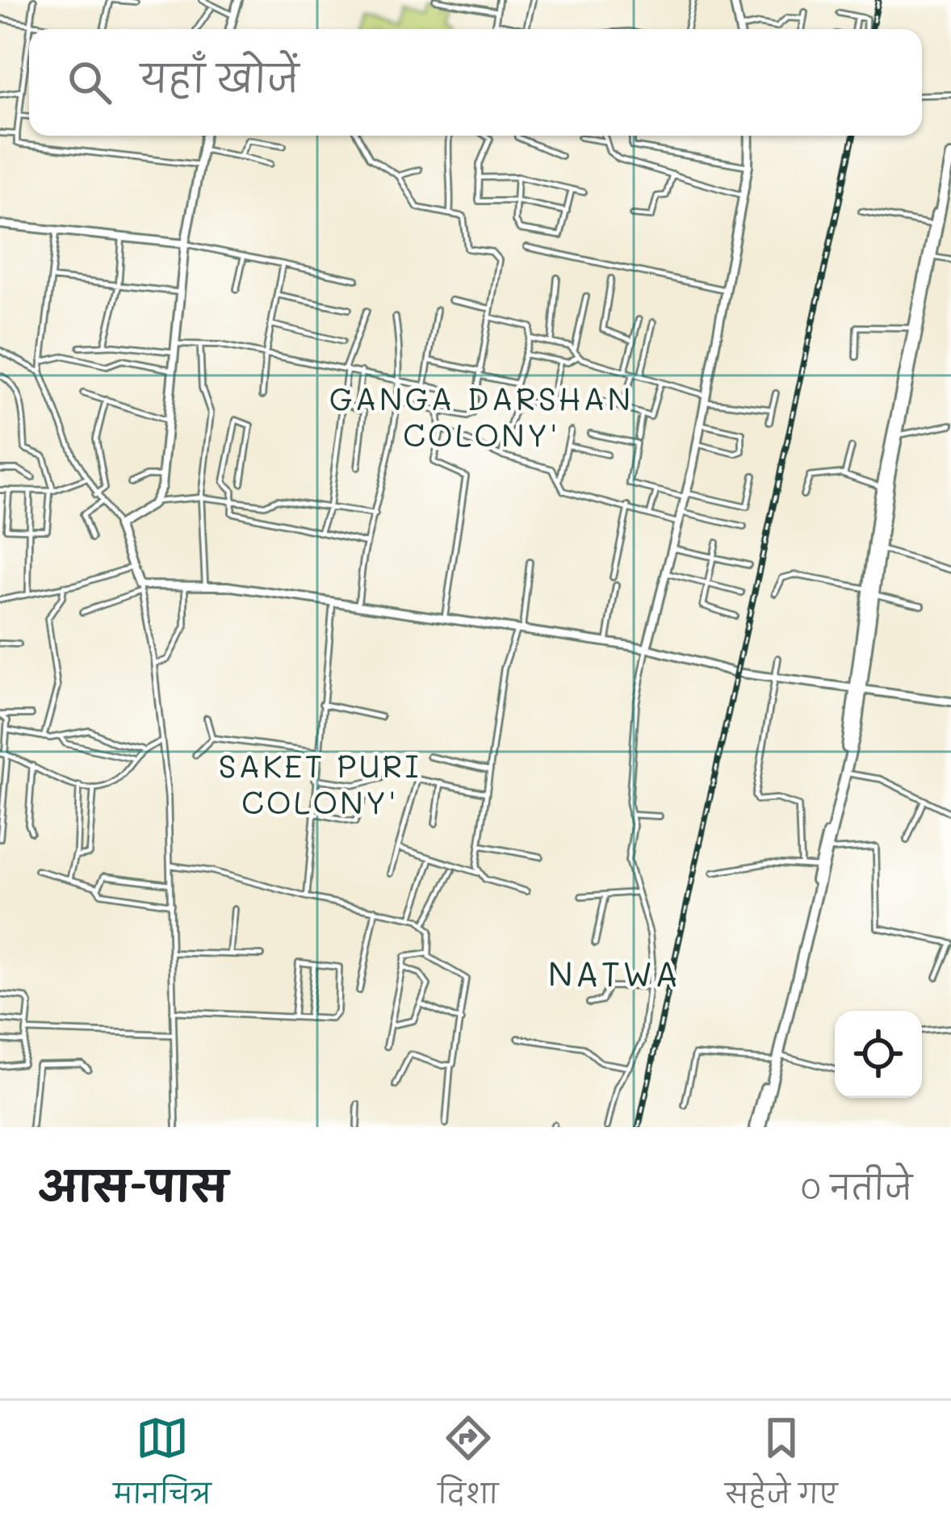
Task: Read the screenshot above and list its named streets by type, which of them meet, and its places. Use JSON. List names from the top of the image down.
{
  "districts": ["GANGA DARSHAN COLONY'", "SAKET PURI COLONY'", "NATWA"],
  "page": {
    "search": "यहाँ खोजें",
    "heading": ["आस-पास", "0 नतीजे"],
    "nav": ["मानचित्र", "दिशा", "सहेजे गए"]
  }
}
